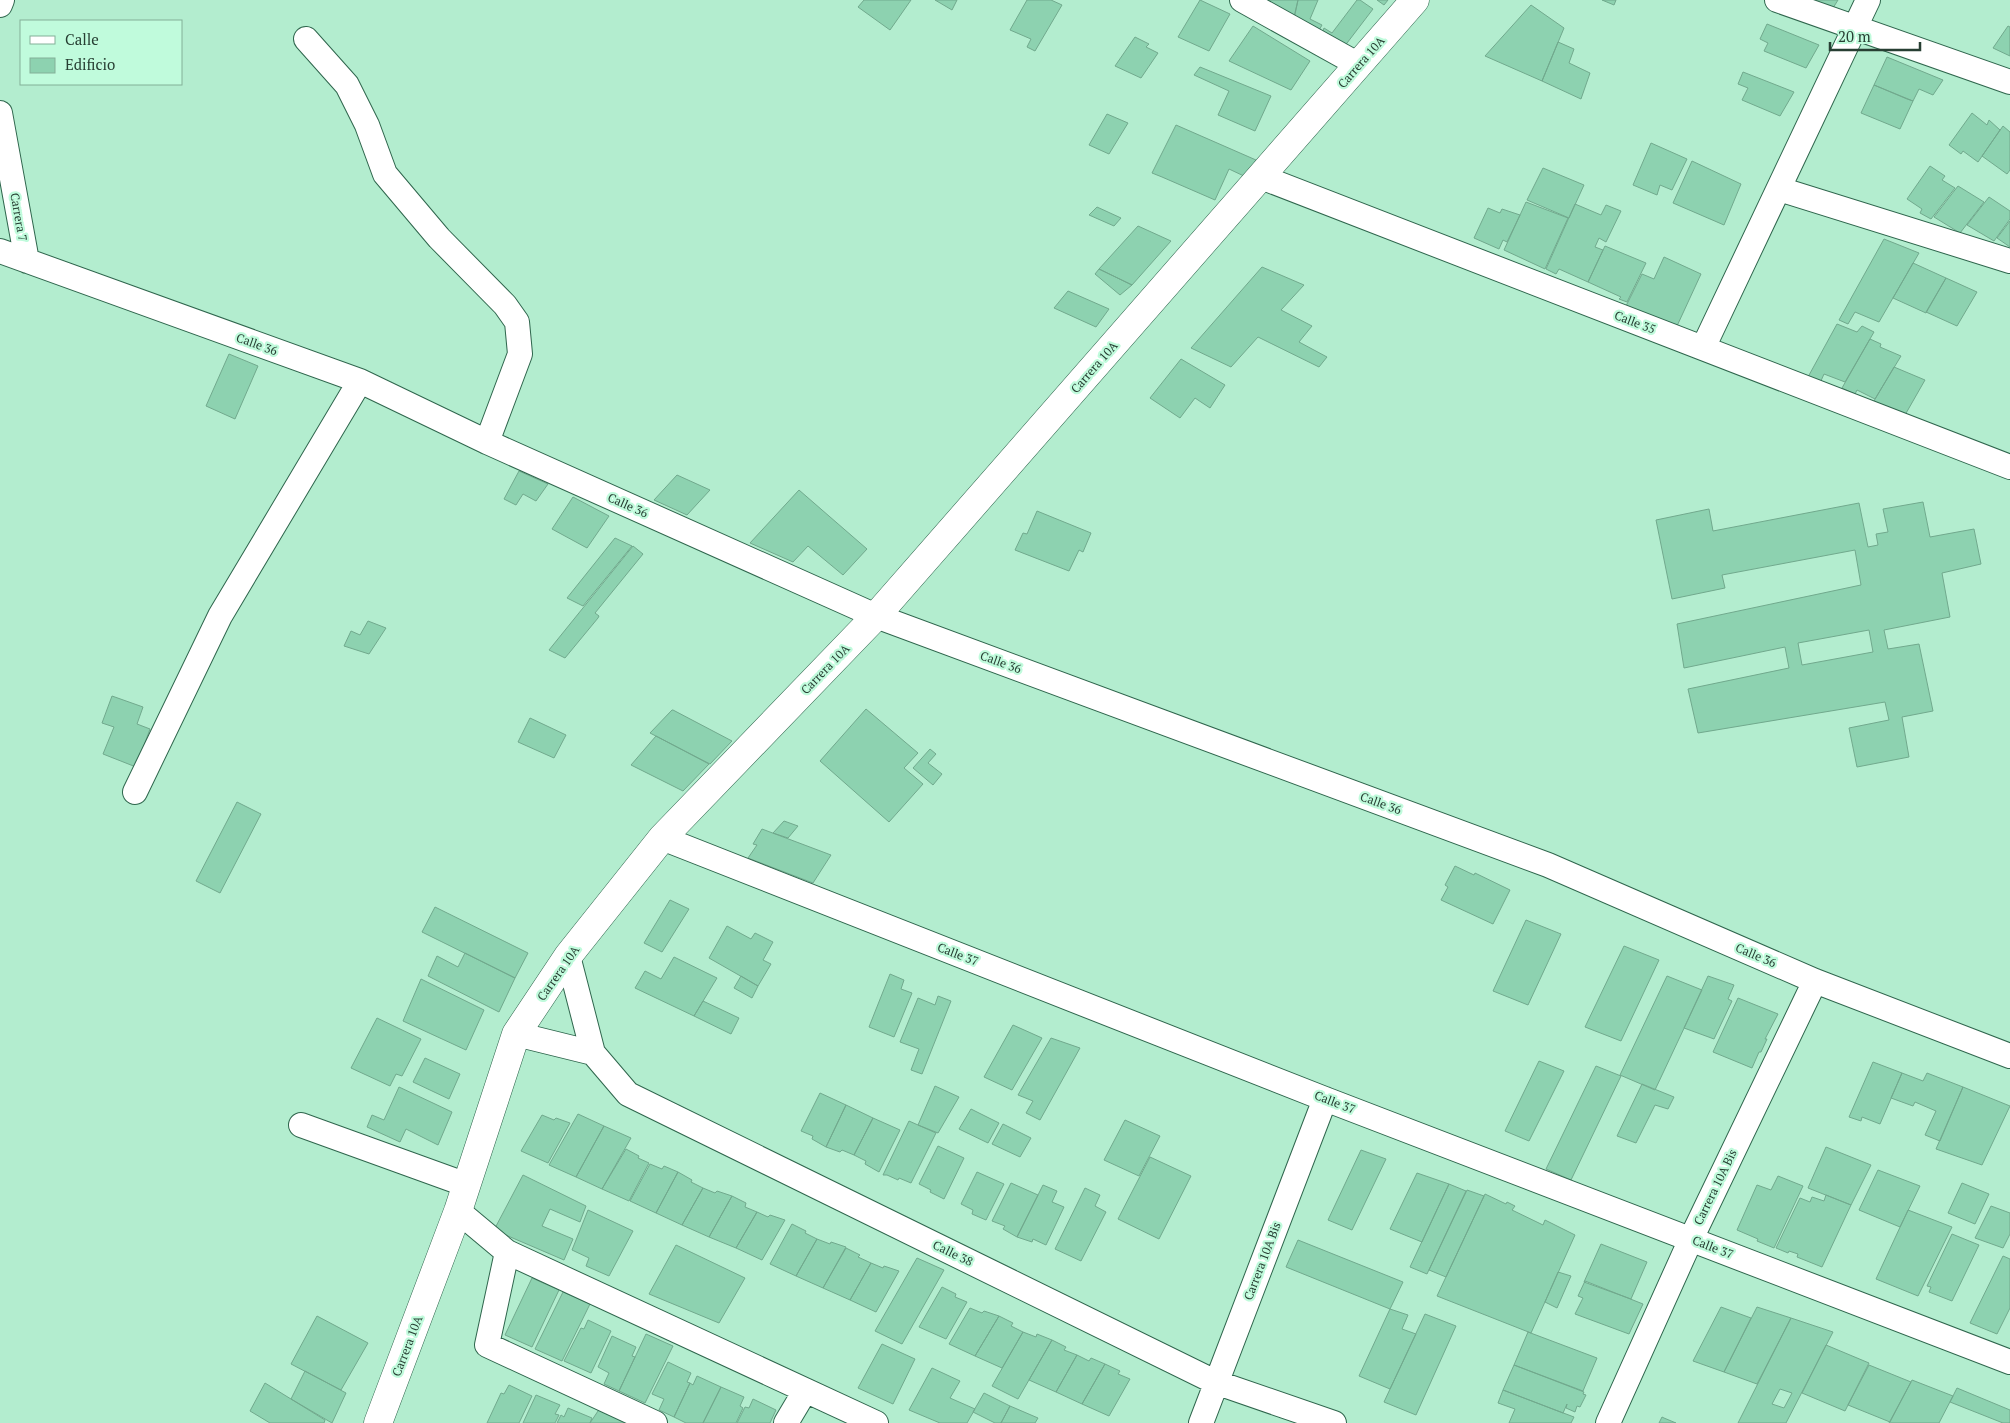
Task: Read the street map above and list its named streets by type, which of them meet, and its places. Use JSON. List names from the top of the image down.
{
  "streets": {
    "street": [
      "Carrera 10A",
      "Carrera 7",
      "Calle 35",
      "Calle 36",
      "Calle 37",
      "Carrera 10A Bis",
      "Calle 38"
    ]
  },
  "crossings": [
    ["Carrera 10A", "Calle 35"],
    ["Carrera 10A", "Calle 36"],
    ["Carrera 10A", "Calle 37"],
    ["Carrera 7", "Calle 36"],
    ["Calle 36", "Carrera 10A Bis"],
    ["Calle 37", "Carrera 10A Bis"],
    ["Carrera 10A Bis", "Calle 38"]
  ],
  "legend": ["Calle", "Edificio"],
  "scale_bar": "20 m"
}
